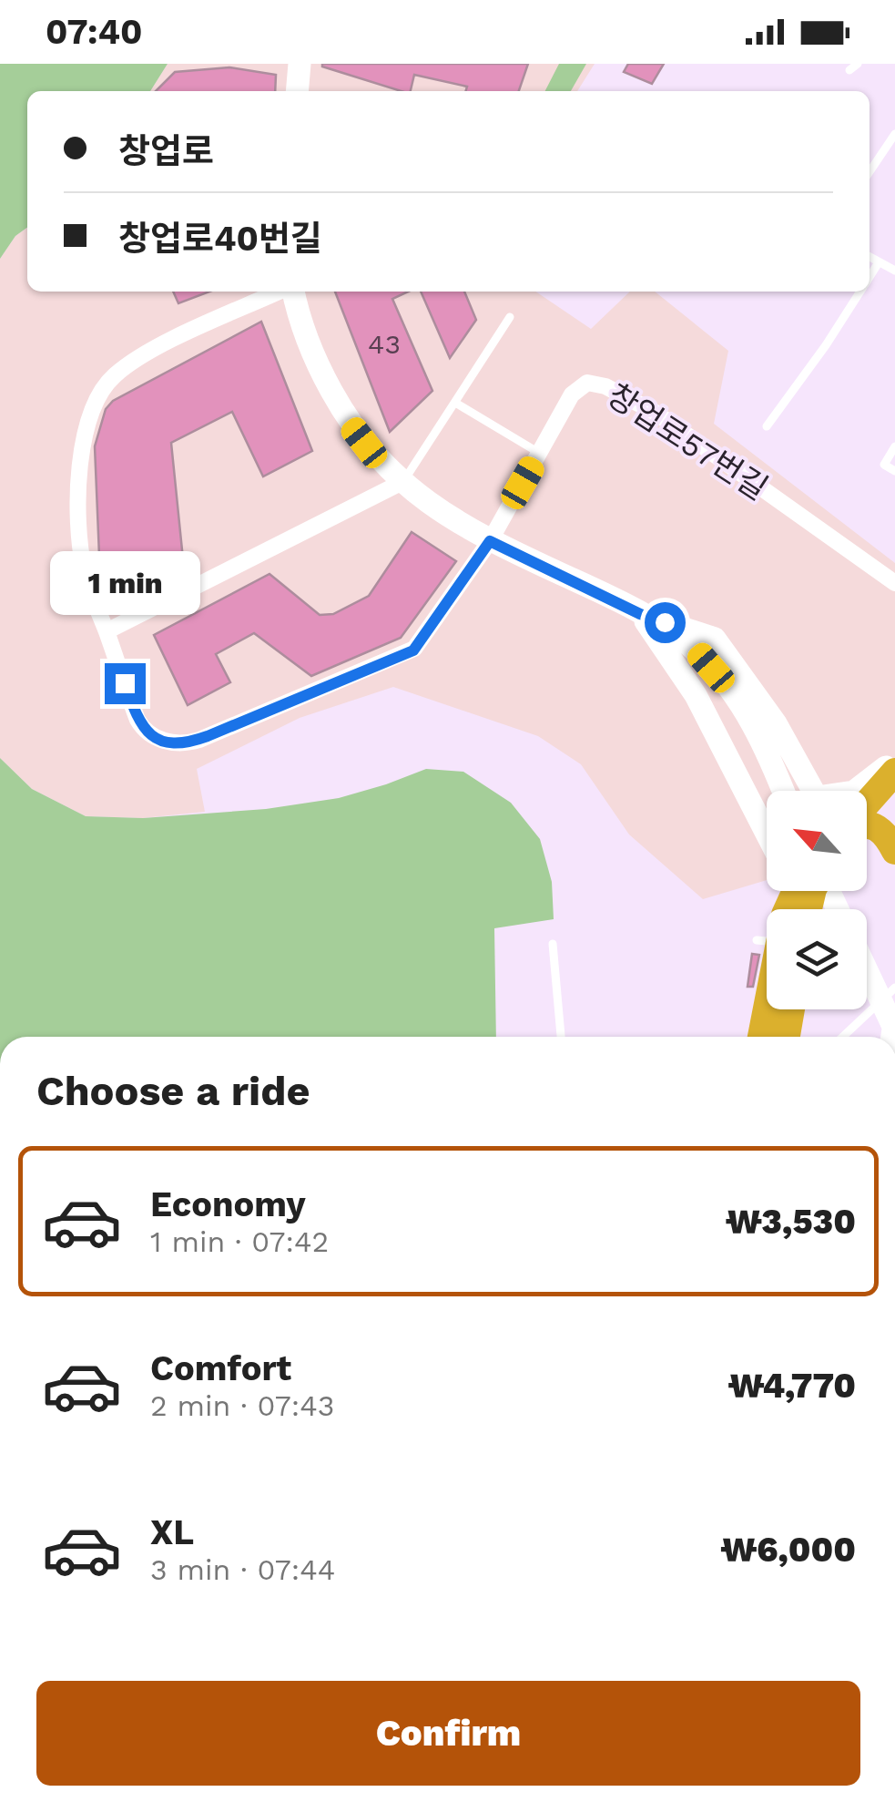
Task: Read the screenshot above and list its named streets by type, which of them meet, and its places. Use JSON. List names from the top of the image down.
{
  "streets": {
    "street": ["창업로57번길"]
  },
  "house_numbers": ["43"],
  "north": "top left",
  "page": {
    "status": "07:40",
    "banner": ["창업로", "창업로40번길"],
    "bubble": "1 min",
    "heading": "Choose a ride",
    "list": [
      {
        "name": "Economy",
        "note": "1 min · 07:42",
        "value": "₩3,530"
      },
      {
        "name": "Comfort",
        "note": "2 min · 07:43",
        "value": "₩4,770"
      },
      {
        "name": "XL",
        "note": "3 min · 07:44",
        "value": "₩6,000"
      }
    ],
    "buttons": "Confirm"
  }
}
